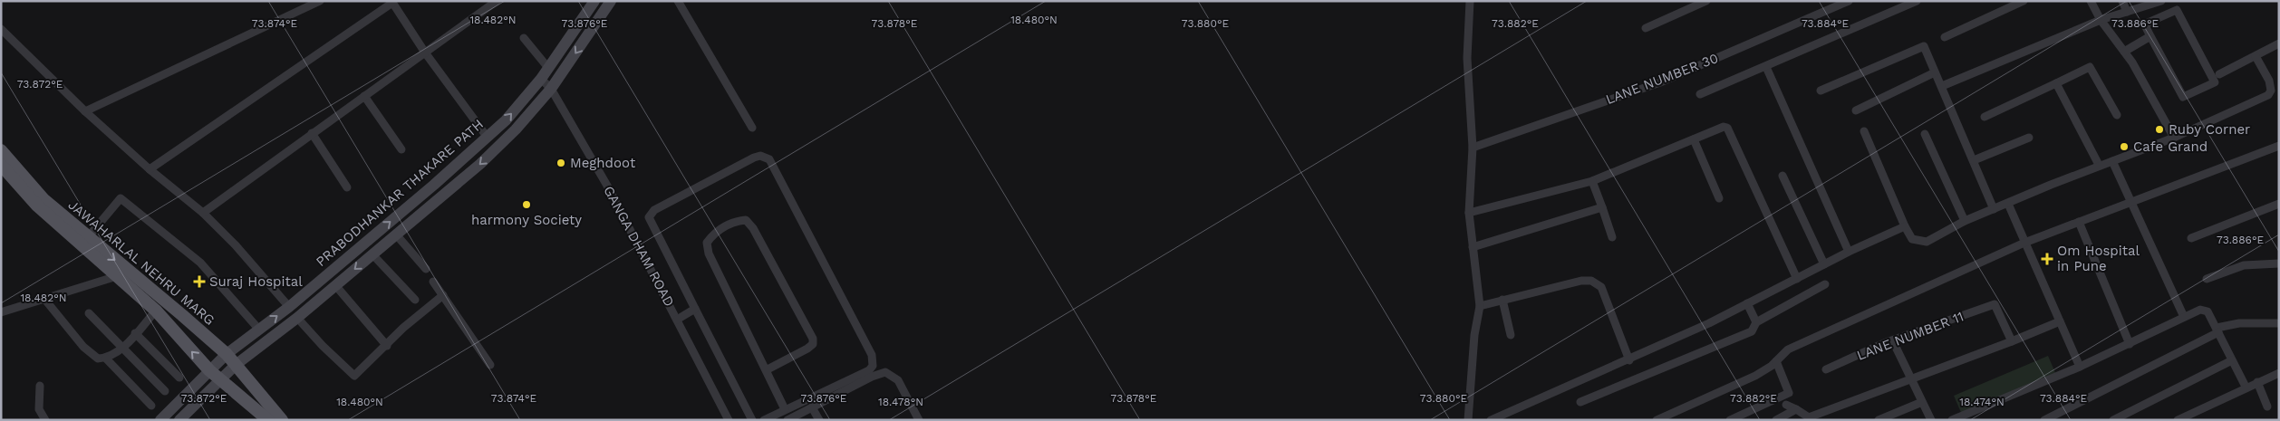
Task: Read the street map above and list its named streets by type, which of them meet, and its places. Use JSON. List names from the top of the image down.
{
  "streets": {
    "main road": ["PRABODHANKAR THAKARE PATH", "JAWAHARLAL NEHRU MARG"],
    "street": ["LANE NUMBER 30", "GANGA DHAM ROAD", "LANE NUMBER 11"]
  },
  "crossings": [
    ["PRABODHANKAR THAKARE PATH", "GANGA DHAM ROAD"],
    ["PRABODHANKAR THAKARE PATH", "JAWAHARLAL NEHRU MARG"]
  ],
  "places": {
    "other": [
      "Ruby Corner",
      "Cafe Grand",
      "Meghdoot",
      "harmony Society"
    ],
    "health": ["Om Hospital in Pune", "Suraj Hospital"]
  },
  "coordinates": [
    "18.480°N",
    "18.482°N",
    "73.878°E",
    "73.874°E",
    "73.876°E",
    "73.880°E",
    "73.882°E",
    "73.884°E",
    "73.886°E",
    "73.872°E",
    "18.478°N",
    "18.474°N"
  ]
}
